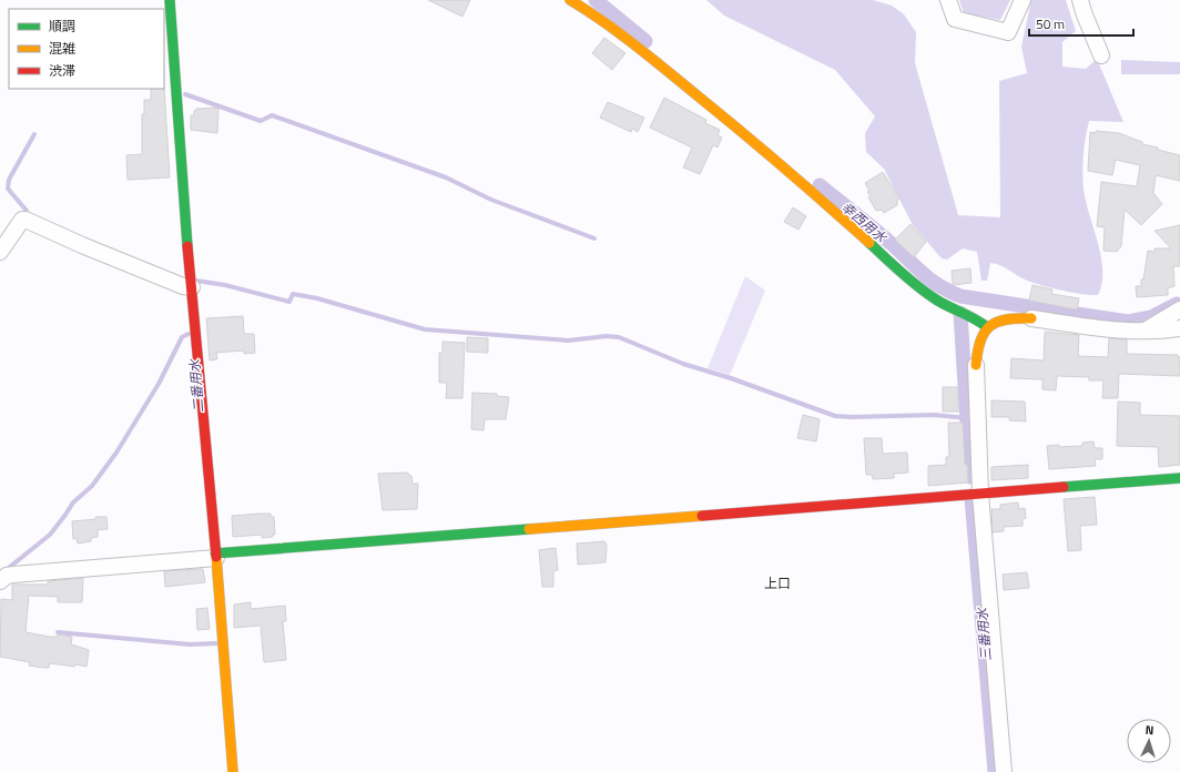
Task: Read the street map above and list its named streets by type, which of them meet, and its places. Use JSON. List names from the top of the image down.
{
  "districts": ["上口"],
  "water": ["幸西用水", "二番用水", "三番用水"],
  "legend": ["順調", "混雑", "渋滞"],
  "scale_bar": "50 m",
  "north": "top"
}
